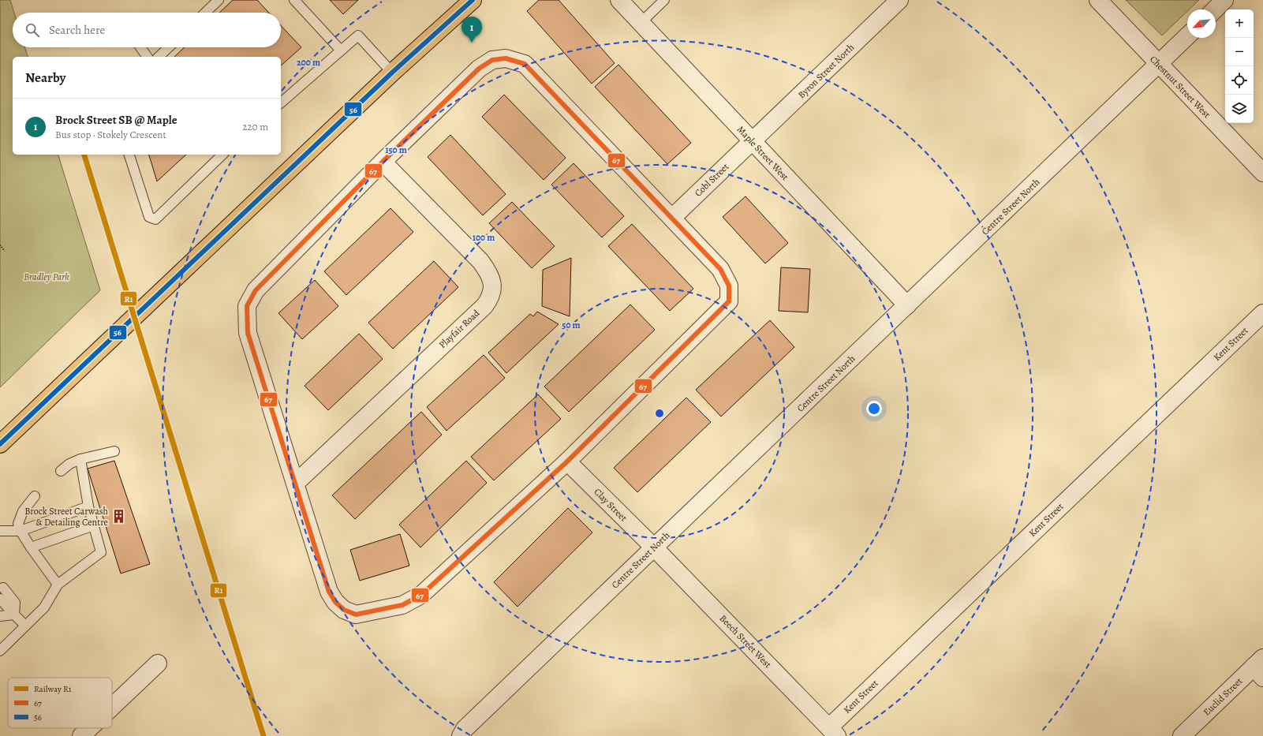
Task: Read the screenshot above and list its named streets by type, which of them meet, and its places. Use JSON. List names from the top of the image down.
{
  "streets": {
    "street": [
      "Byron Street North",
      "Chestnut Street West",
      "Maple Street West",
      "Cobl Street",
      "Centre Street North",
      "Playfair Road",
      "Kent Street",
      "Clay Street",
      "Beech Street West",
      "Euclid Street"
    ]
  },
  "crossings": [
    ["Byron Street North", "Maple Street West"],
    ["Byron Street North", "Cobl Street"],
    ["Chestnut Street West", "Centre Street North"],
    ["Maple Street West", "Cobl Street"],
    ["Maple Street West", "Centre Street North"],
    ["Centre Street North", "Clay Street"],
    ["Centre Street North", "Beech Street West"],
    ["Kent Street", "Beech Street West"],
    ["Clay Street", "Beech Street West"]
  ],
  "parks": ["Bradley Park"],
  "places": {
    "building": ["Brock Street Carwash & Detailing Centre"]
  },
  "lines": ["transit line 56", "transit line 67", "rail line R1"],
  "legend": ["Railway R1", "67", "56"],
  "north": "bottom left",
  "page": {
    "map_buttons": ["+", "−"],
    "search": "Search here",
    "pins": "1",
    "heading": "Nearby",
    "list": [
      {
        "mark": "1",
        "name": "Brock Street SB @ Maple",
        "note": "Bus stop · Stokely Crescent",
        "value": "220 m"
      }
    ]
  },
  "rings": [
    "200 m",
    "150 m",
    "100 m",
    "50 m"
  ]
}
